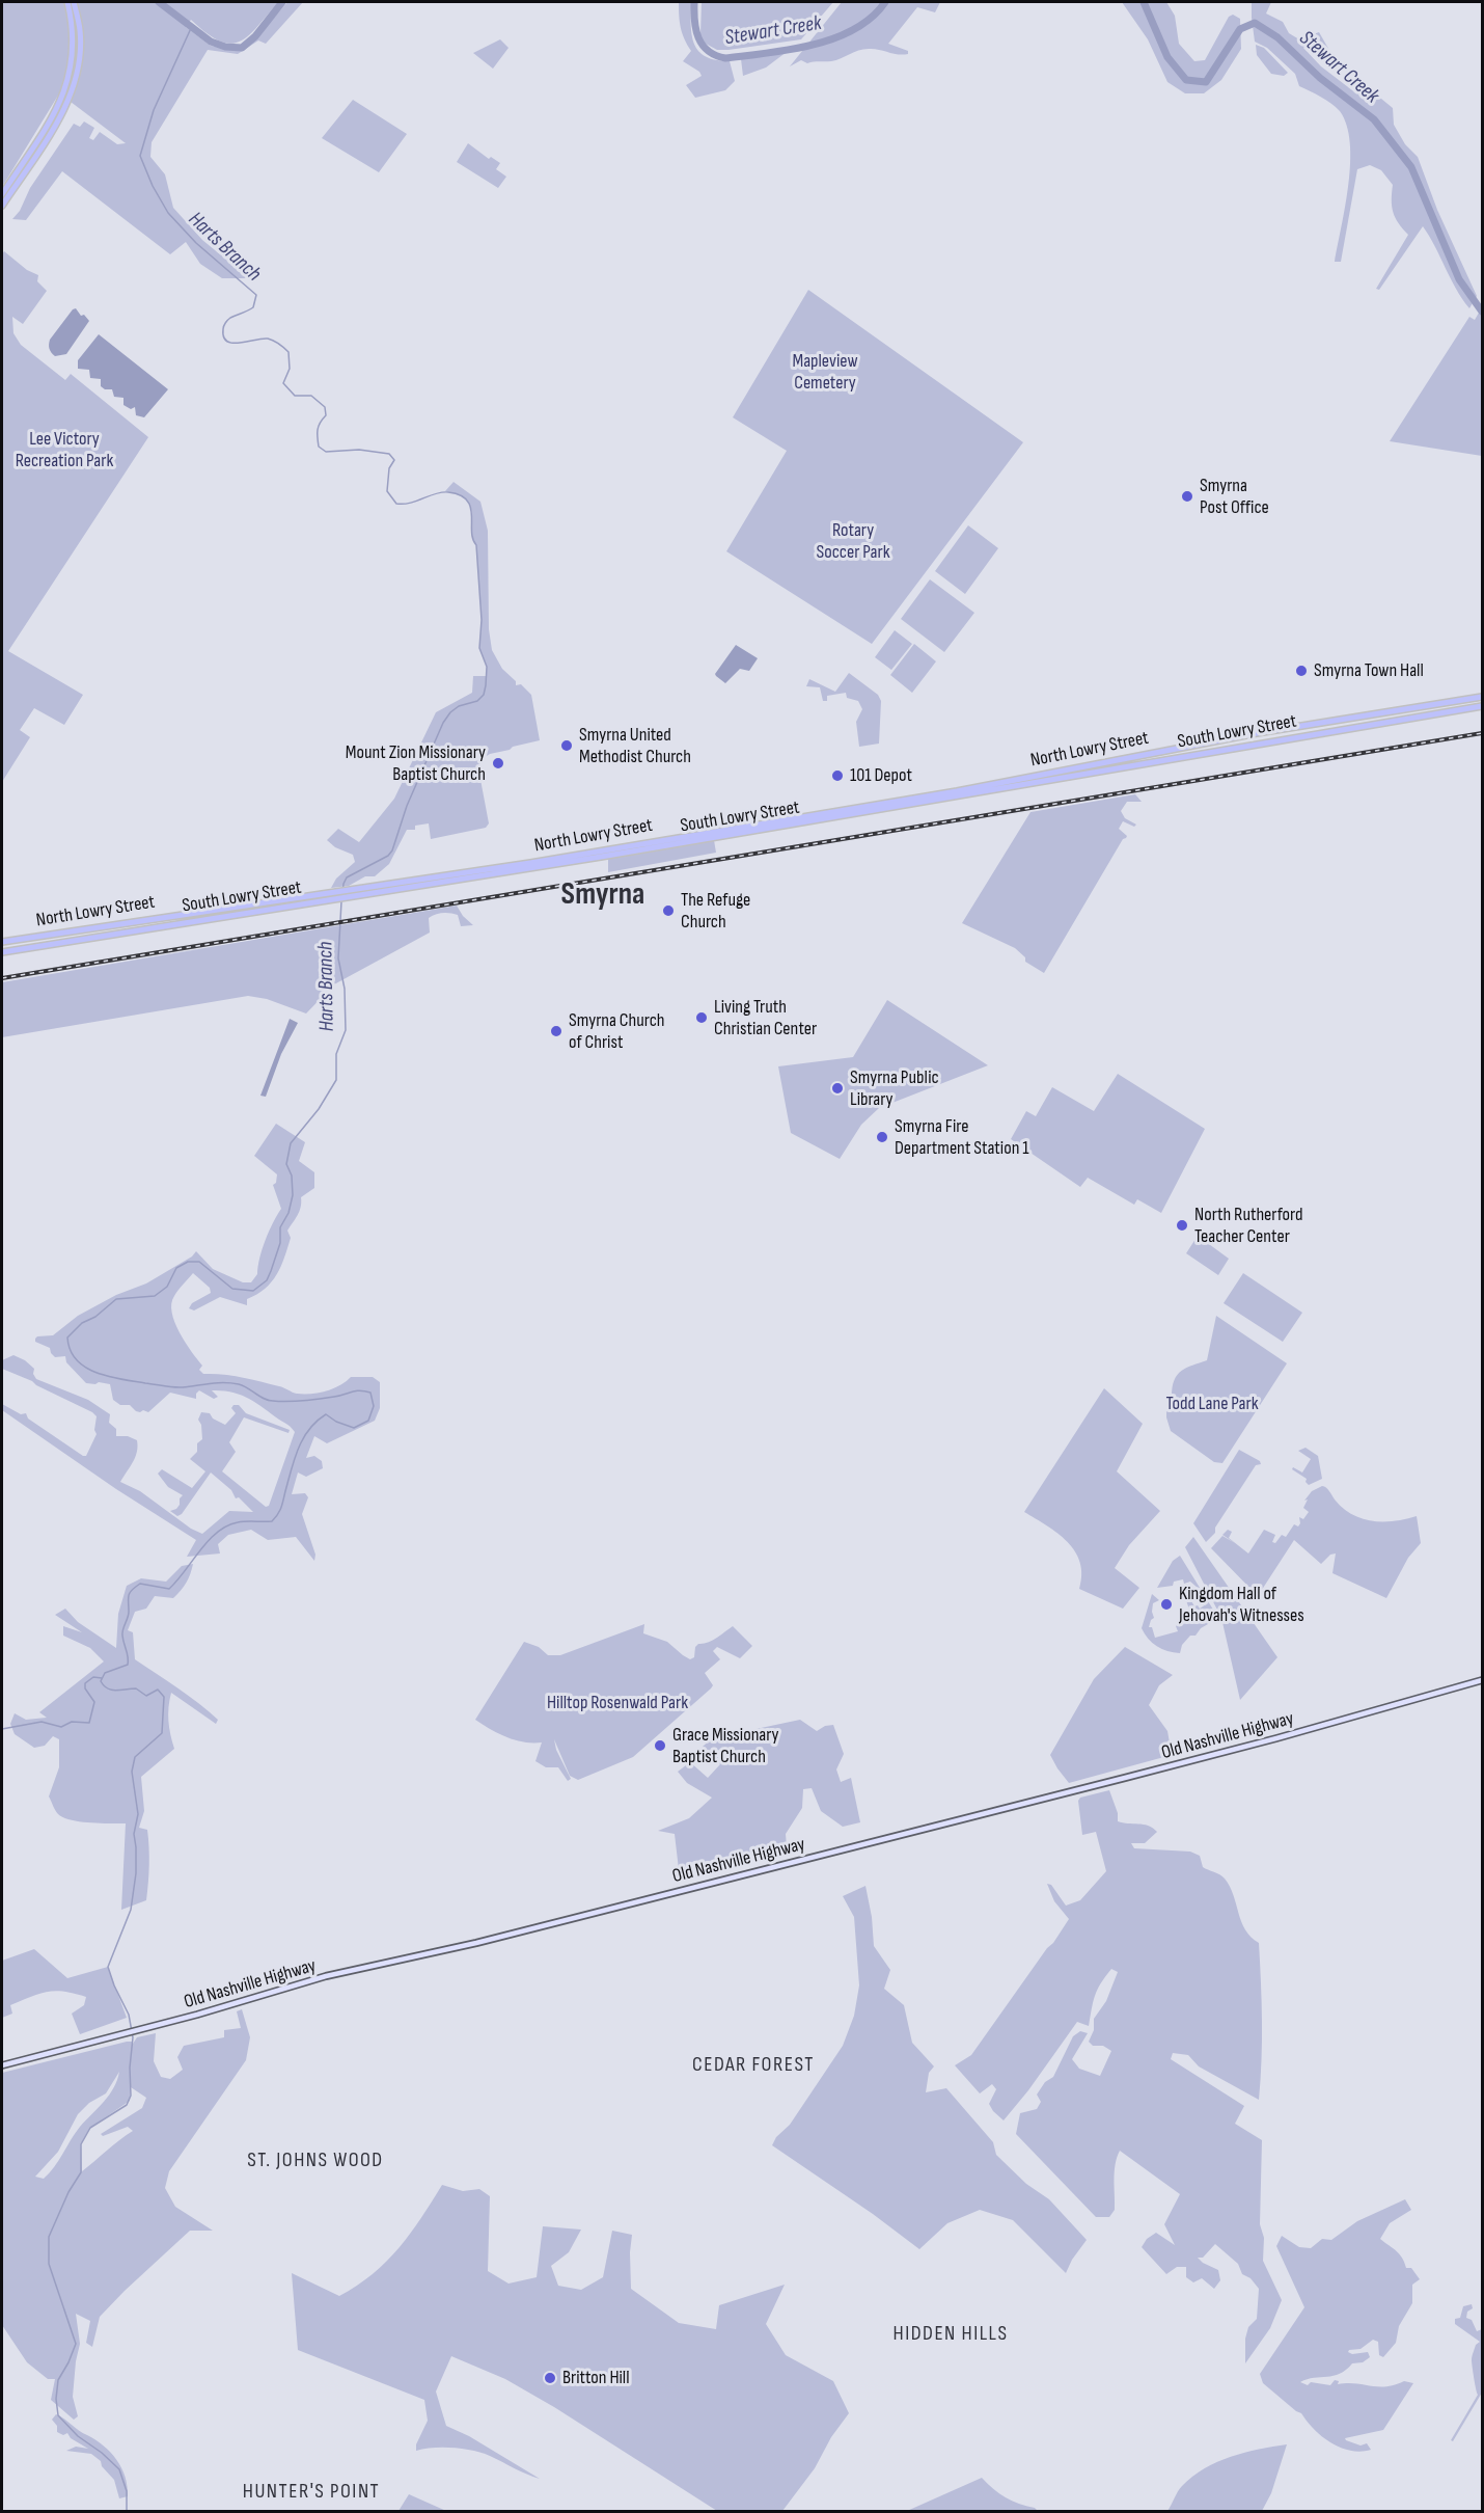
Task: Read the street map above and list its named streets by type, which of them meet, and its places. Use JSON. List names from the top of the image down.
{
  "streets": {
    "main road": ["South Lowry Street", "North Lowry Street", "Old Nashville Highway"]
  },
  "crossings": [
    ["South Lowry Street", "North Lowry Street"]
  ],
  "districts": [
    "Smyrna",
    "CEDAR FOREST",
    "ST. JOHNS WOOD",
    "HIDDEN HILLS",
    "HUNTER'S POINT"
  ],
  "water": ["Stewart Creek", "Harts Branch"],
  "parks": [
    "Mapleview Cemetery",
    "Lee Victory Recreation Park",
    "Rotary Soccer Park",
    "Todd Lane Park",
    "Hilltop Rosenwald Park"
  ],
  "places": [
    "Smyrna Post Office",
    "Smyrna Town Hall",
    "Smyrna United Methodist Church",
    "Mount Zion Missionary Baptist Church",
    "101 Depot",
    "The Refuge Church",
    "Living Truth Christian Center",
    "Smyrna Church of Christ",
    "Smyrna Public Library",
    "Smyrna Fire Department Station 1",
    "North Rutherford Teacher Center",
    "Kingdom Hall of Jehovah's Witnesses",
    "Grace Missionary Baptist Church",
    "Britton Hill"
  ]
}
